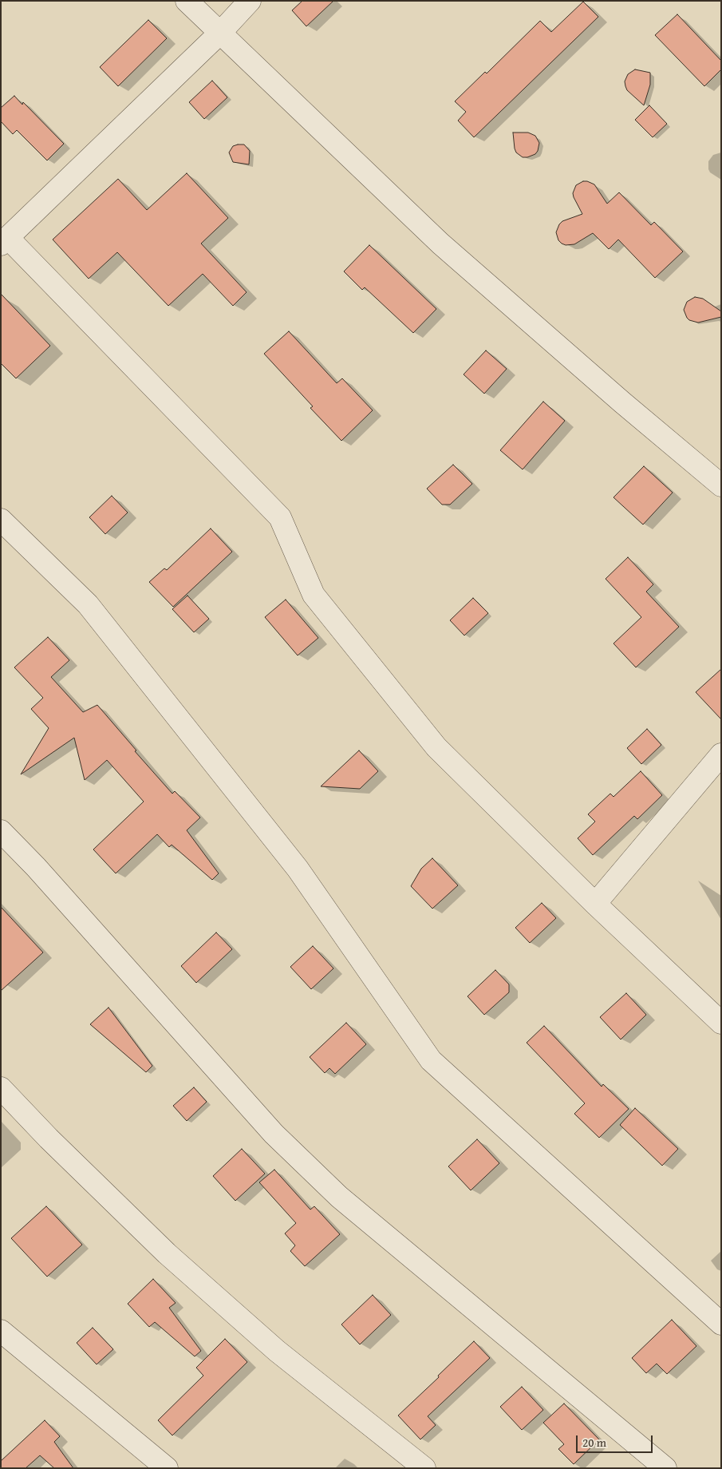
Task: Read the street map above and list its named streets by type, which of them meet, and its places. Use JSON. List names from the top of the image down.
{
  "scale_bar": "20 m"
}
